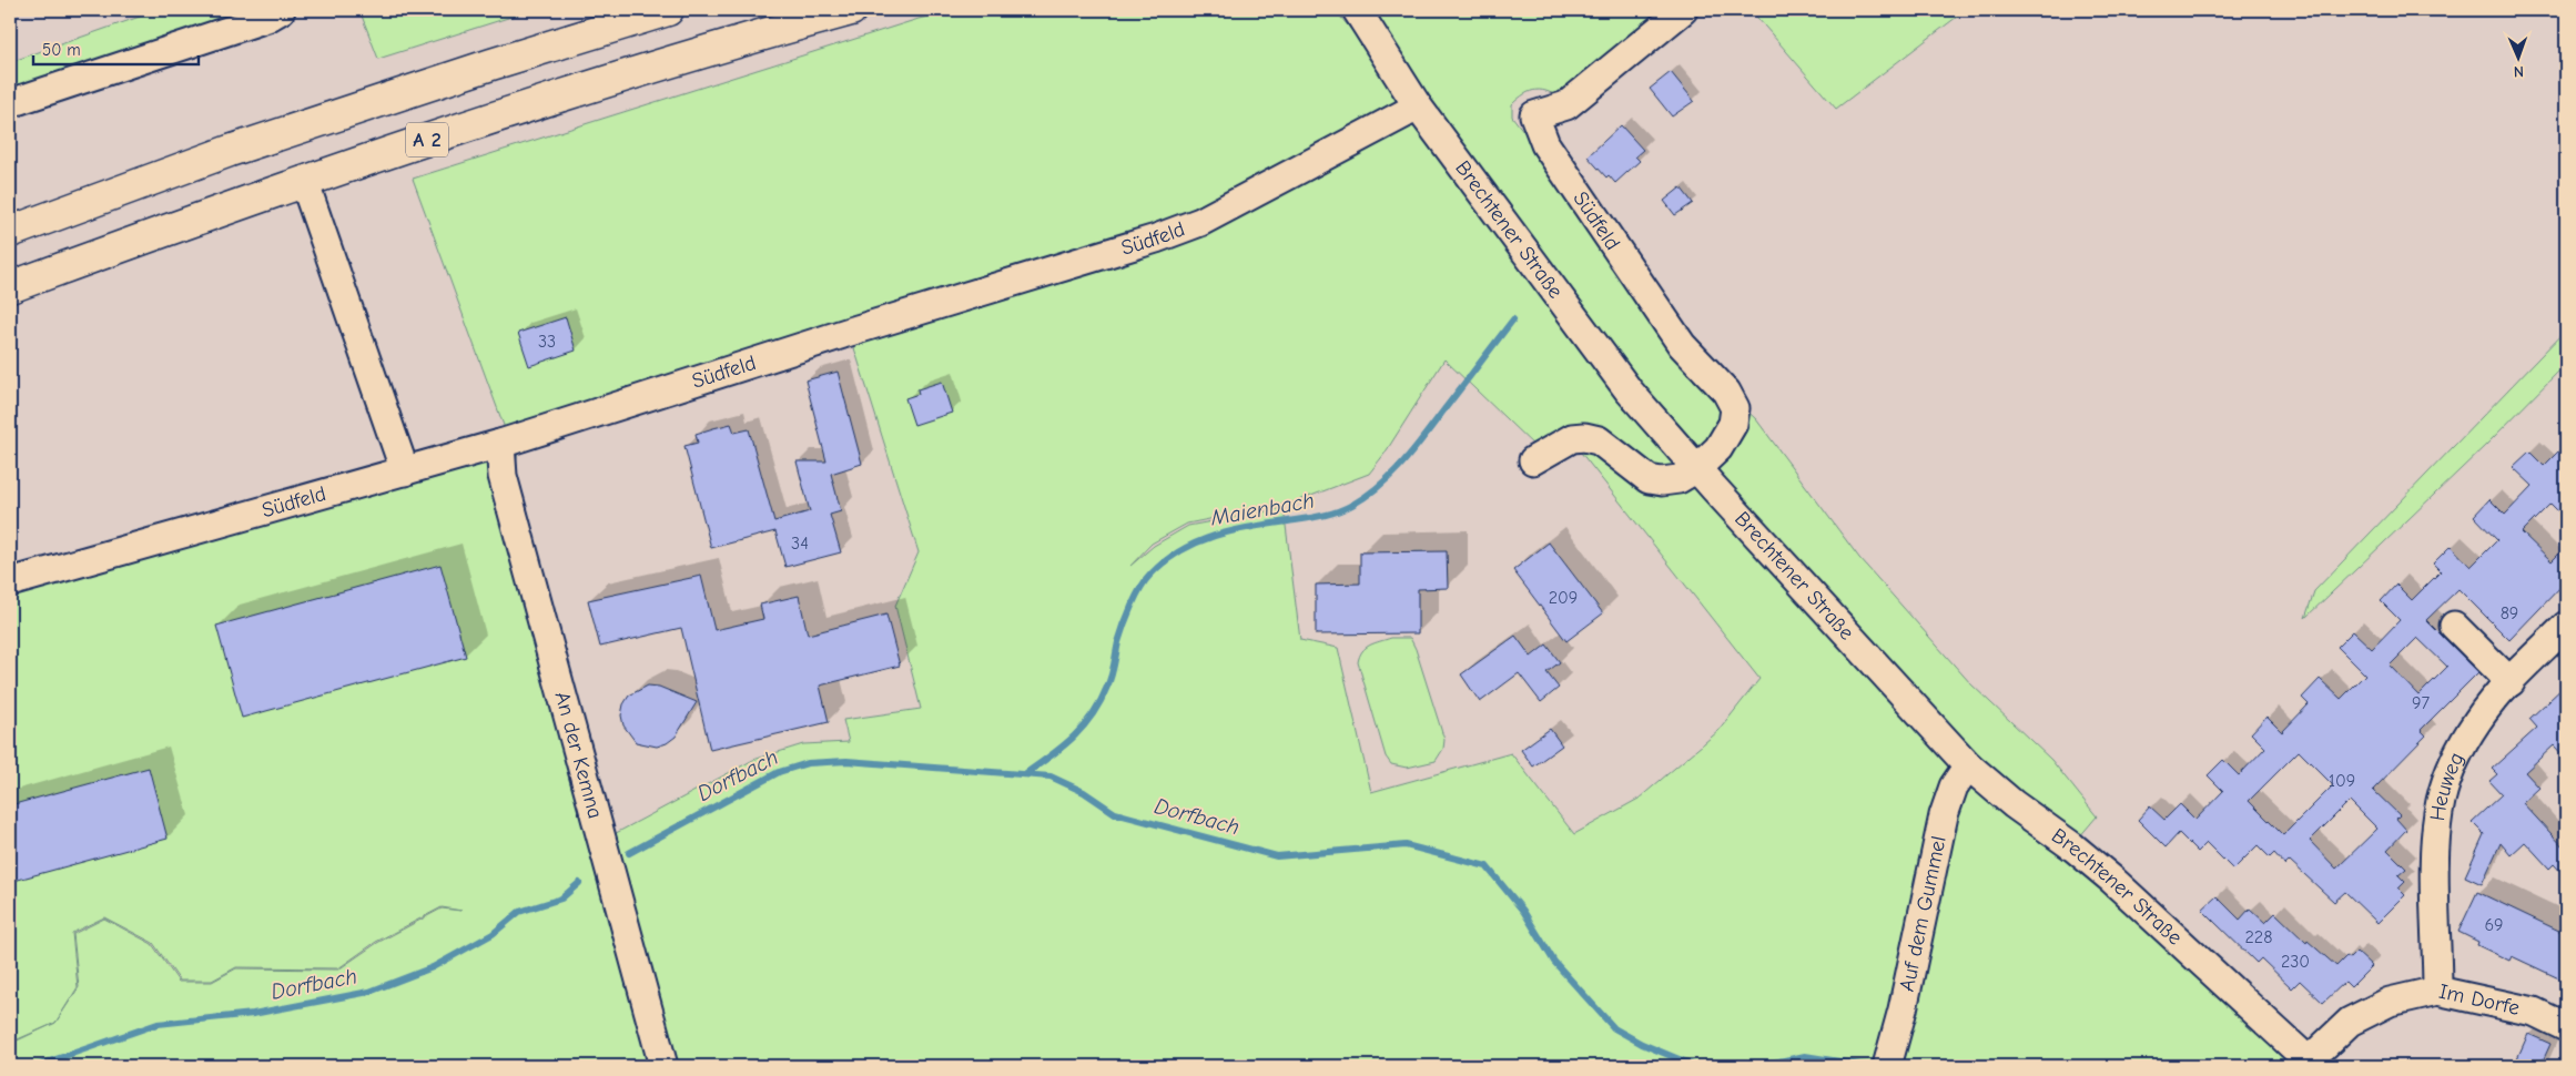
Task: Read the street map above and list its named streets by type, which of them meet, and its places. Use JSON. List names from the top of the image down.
{
  "streets": {
    "highway": ["A 2"],
    "street": [
      "Südfeld",
      "Brechtener Straße",
      "An der Kemna",
      "Heuweg",
      "Auf dem Gummel",
      "Im Dorfe"
    ]
  },
  "crossings": [
    ["Südfeld", "Brechtener Straße"],
    ["Südfeld", "An der Kemna"],
    ["Brechtener Straße", "Auf dem Gummel"],
    ["Brechtener Straße", "Im Dorfe"],
    ["Heuweg", "Im Dorfe"]
  ],
  "water": ["Maienbach", "Dorfbach"],
  "house_numbers": [
    "33",
    "34",
    "209",
    "89",
    "97",
    "109",
    "69",
    "228",
    "230"
  ],
  "scale_bar": "50 m",
  "north": "bottom"
}
